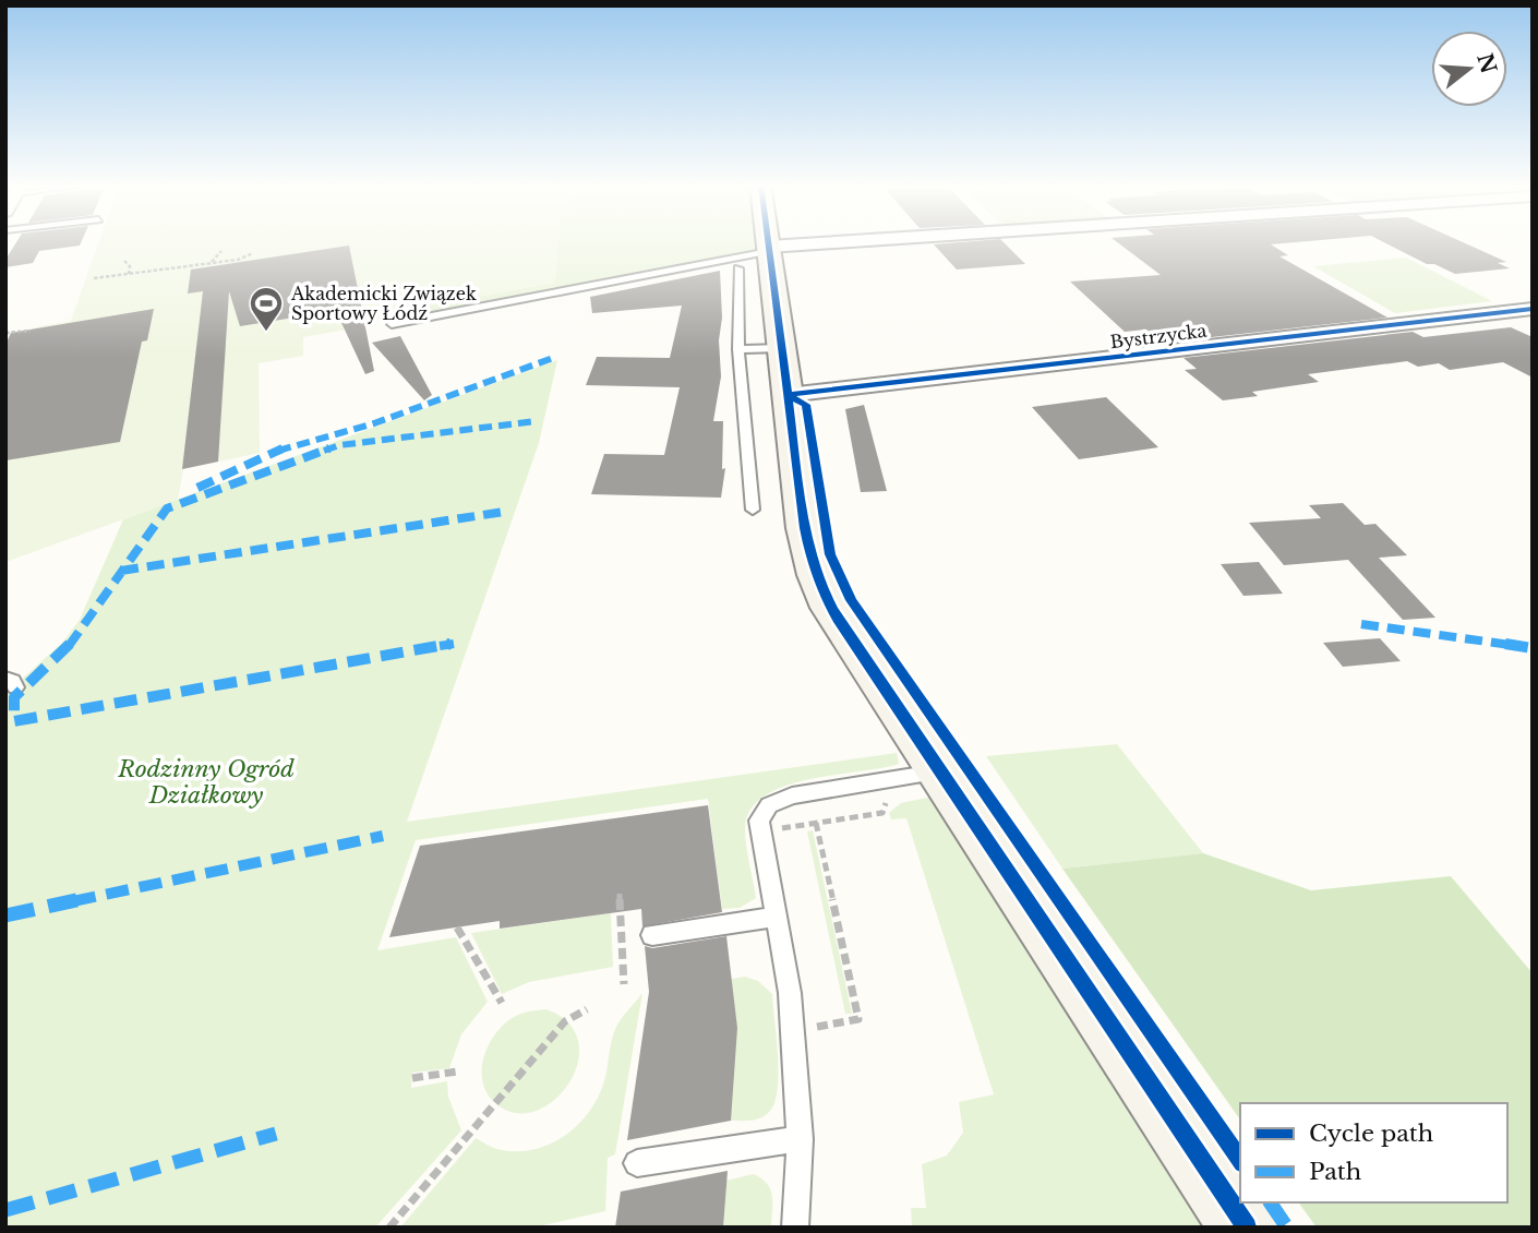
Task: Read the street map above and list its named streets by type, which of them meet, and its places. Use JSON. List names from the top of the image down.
{
  "streets": {
    "street": ["Bystrzycka"]
  },
  "parks": ["Rodzinny Ogród Działkowy"],
  "places": {
    "sports": ["Akademicki Związek Sportowy Łódź"]
  },
  "legend": ["Cycle path", "Path"],
  "north": "right"
}
